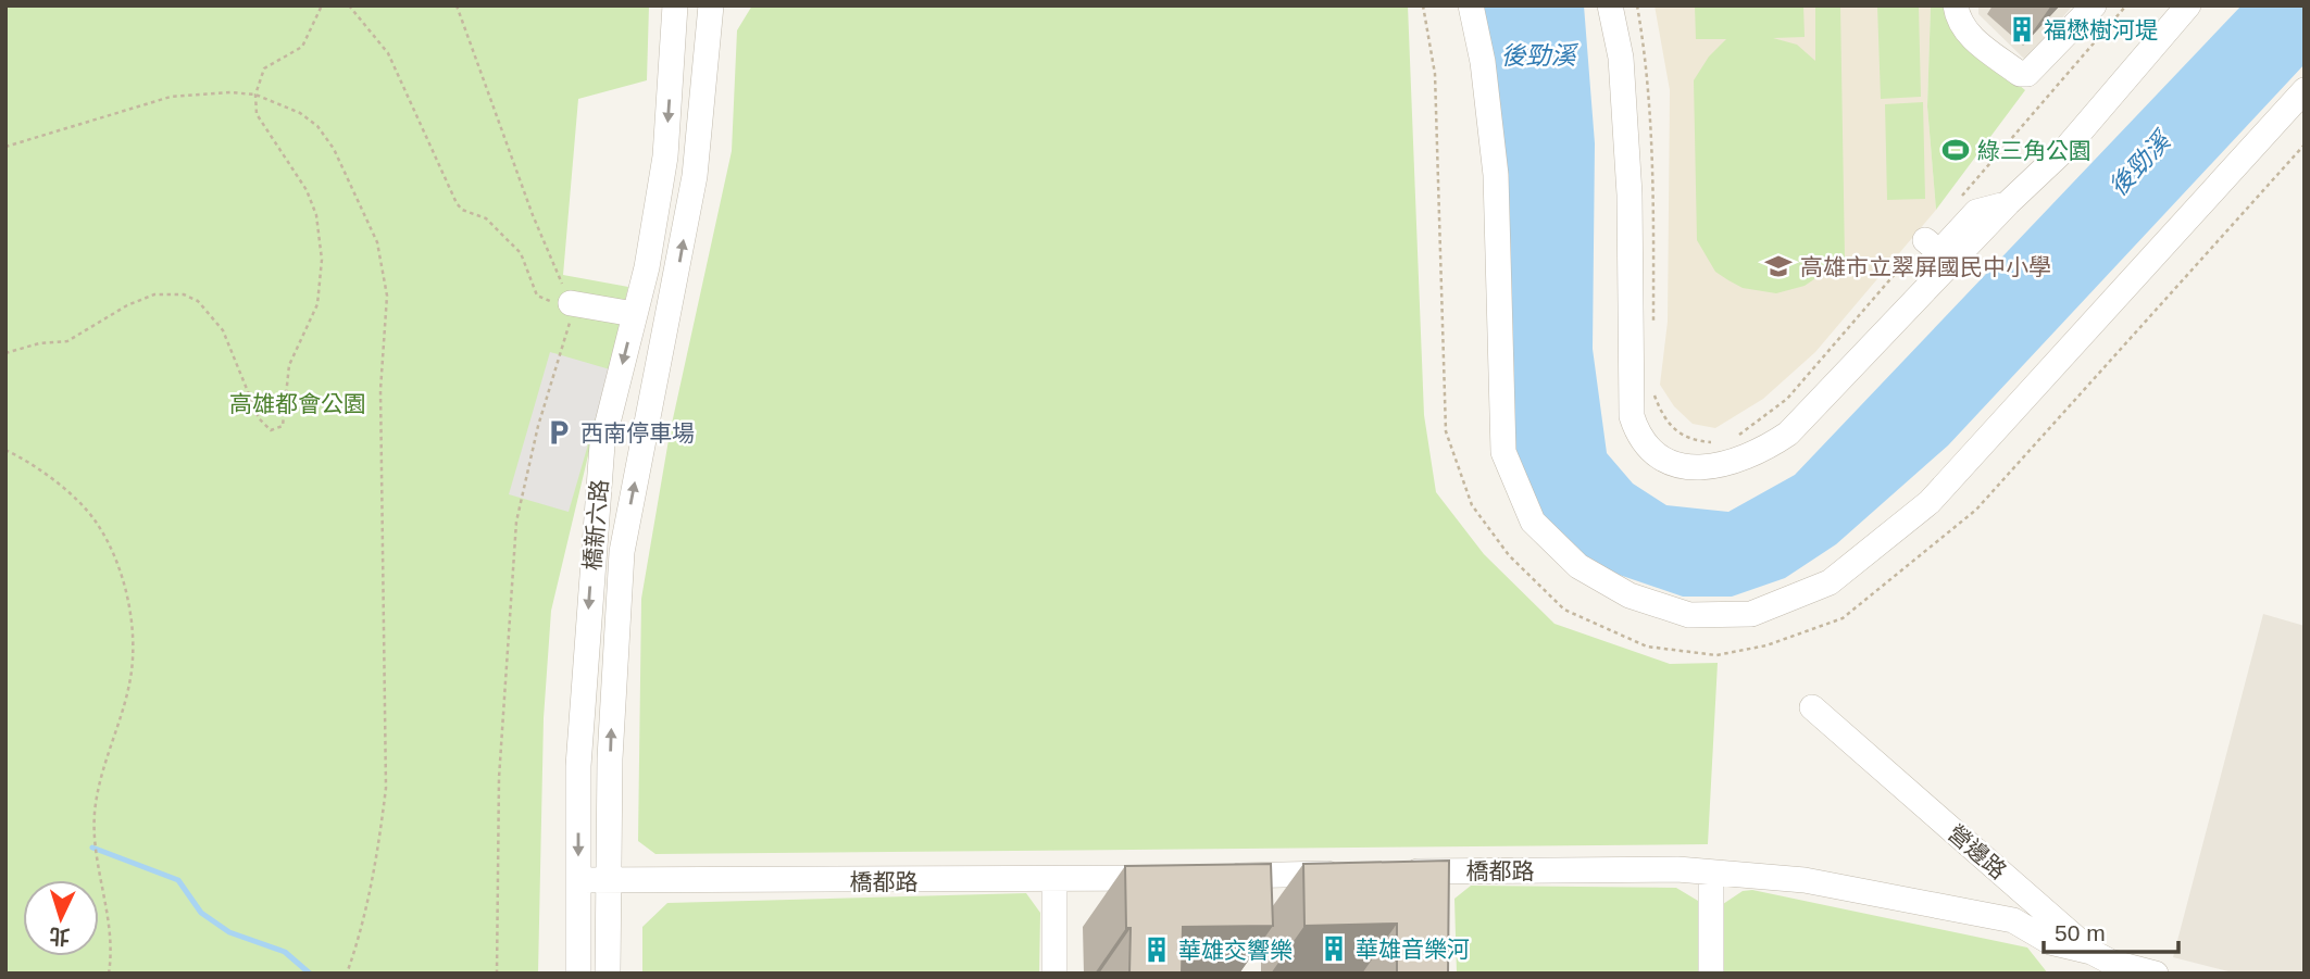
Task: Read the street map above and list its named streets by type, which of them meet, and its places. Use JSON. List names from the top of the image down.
{
  "streets": {
    "street": ["橋新六路", "營邊路", "橋都路"]
  },
  "crossings": [
    ["橋新六路", "橋都路"],
    ["營邊路", "橋都路"]
  ],
  "water": ["後勁溪"],
  "parks": ["高雄都會公園"],
  "places": {
    "building": ["福懋樹河堤", "華雄音樂河", "華雄交響樂"],
    "sports": ["綠三角公園"],
    "school or university": ["高雄市立翠屏國民中小學"],
    "parking": ["西南停車場"]
  },
  "scale_bar": "50 m",
  "north": "bottom"
}
